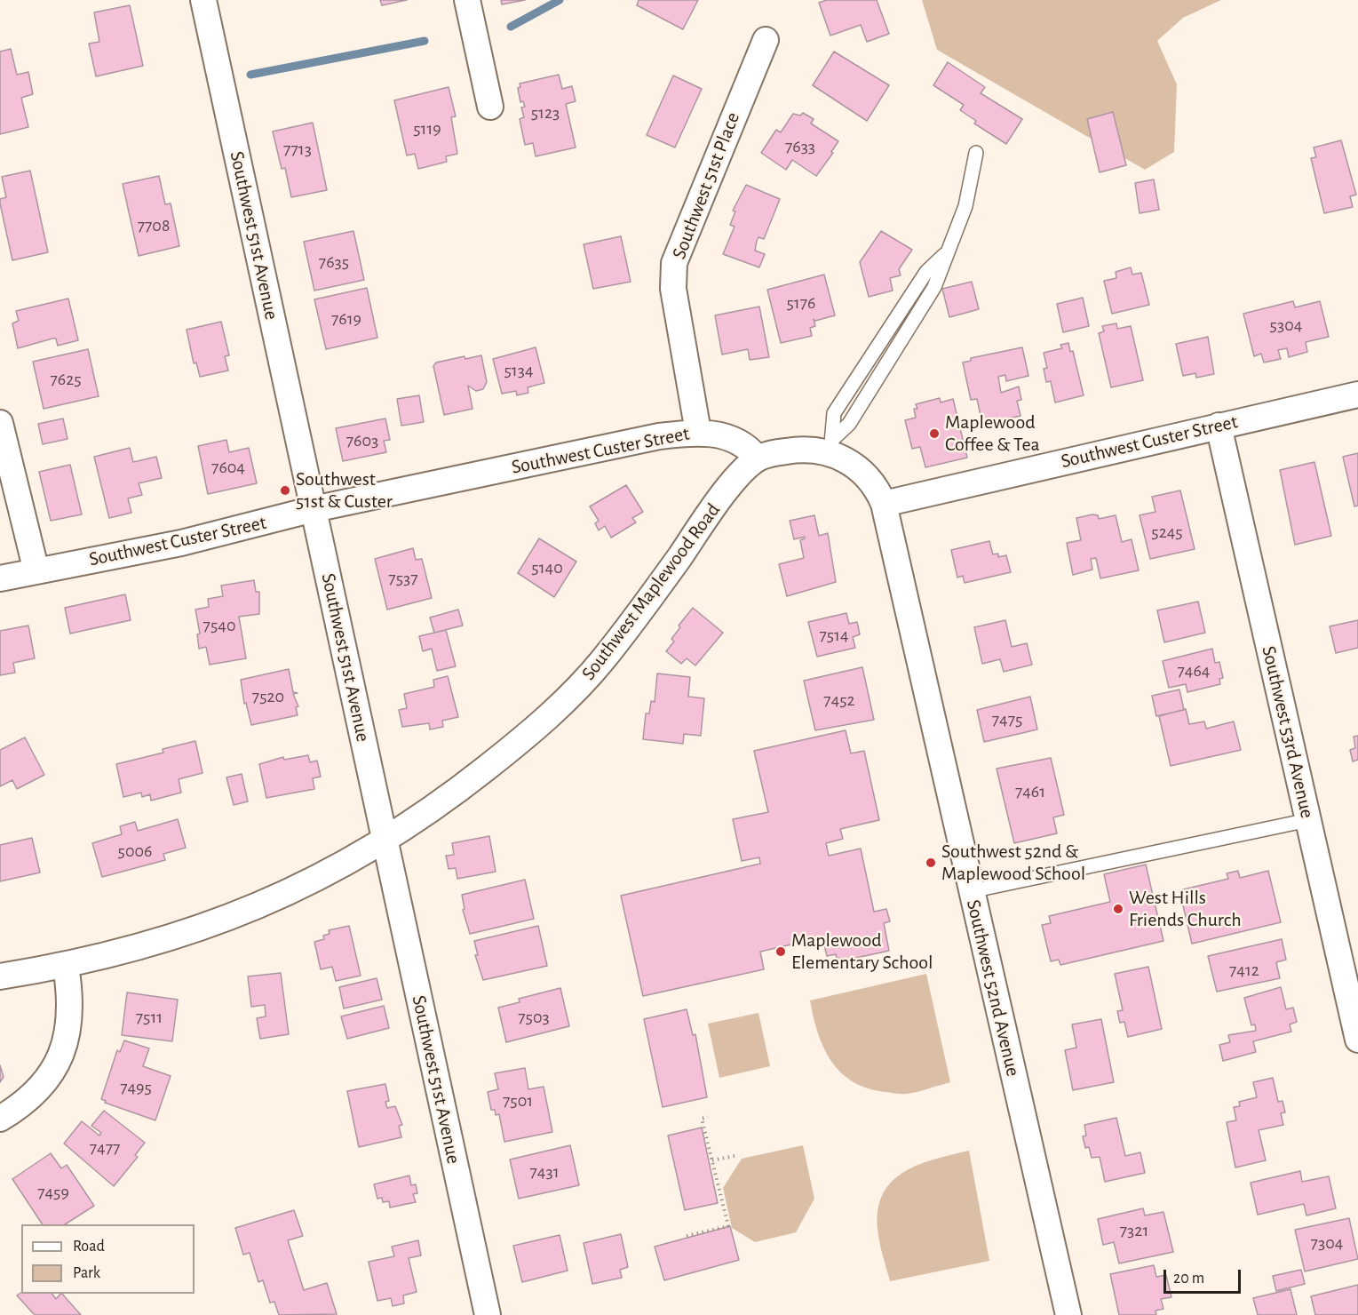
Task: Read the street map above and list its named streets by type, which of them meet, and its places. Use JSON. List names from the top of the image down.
{
  "streets": {
    "street": [
      "Southwest 51st Place",
      "Southwest 51st Avenue",
      "Southwest Custer Street",
      "Southwest Maplewood Road",
      "Southwest 53rd Avenue",
      "Southwest 52nd Avenue"
    ]
  },
  "crossings": [
    ["Southwest 51st Place", "Southwest Custer Street"],
    ["Southwest 51st Avenue", "Southwest Custer Street"],
    ["Southwest 51st Avenue", "Southwest Maplewood Road"],
    ["Southwest Custer Street", "Southwest Maplewood Road"],
    ["Southwest Custer Street", "Southwest 53rd Avenue"],
    ["Southwest Custer Street", "Southwest 52nd Avenue"]
  ],
  "places": [
    "Maplewood Coffee & Tea",
    "Southwest 51st & Custer",
    "Southwest 52nd & Maplewood School",
    "West Hills Friends Church",
    "Maplewood Elementary School"
  ],
  "house_numbers": [
    "5123",
    "5119",
    "7633",
    "7713",
    "7708",
    "7635",
    "5176",
    "7619",
    "5304",
    "5134",
    "7625",
    "7603",
    "7604",
    "5245",
    "5140",
    "7537",
    "7540",
    "7514",
    "7464",
    "7520",
    "7452",
    "7475",
    "7461",
    "5006",
    "7412",
    "7511",
    "7503",
    "7495",
    "7501",
    "7477",
    "7431",
    "7459",
    "7321",
    "7304"
  ],
  "legend": ["Road", "Park"],
  "scale_bar": "20 m"
}
